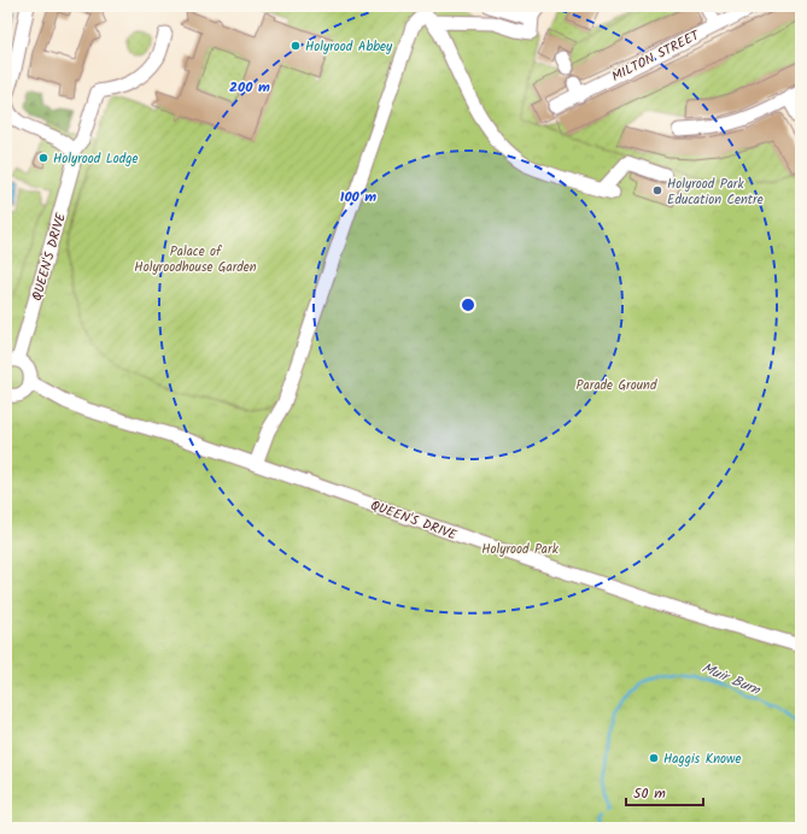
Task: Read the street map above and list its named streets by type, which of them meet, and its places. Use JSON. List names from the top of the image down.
{
  "streets": {
    "street": ["MILTON STREET", "QUEEN'S DRIVE"]
  },
  "water": ["Muir Burn"],
  "parks": ["Palace of Holyroodhouse Garden", "Parade Ground", "Holyrood Park"],
  "places": [
    "Holyrood Abbey",
    "Holyrood Lodge",
    "Holyrood Park Education Centre",
    "Haggis Knowe"
  ],
  "scale_bar": "50 m",
  "rings": ["200 m", "100 m"]
}
